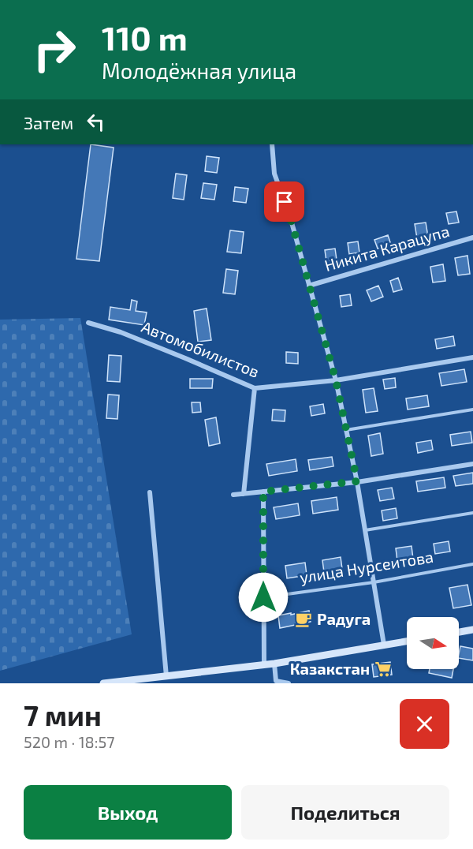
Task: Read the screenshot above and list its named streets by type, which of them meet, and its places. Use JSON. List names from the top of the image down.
{
  "streets": {
    "street": ["Никита Карацупа", "Автомобилистов"],
    "lane": ["улица Нурсеитова"]
  },
  "places": {
    "cafe": ["Радуга"],
    "supermarket": ["Казакстан"]
  },
  "north": "right",
  "page": {
    "turn": ["110 m", "Молодёжная улица"],
    "then": "Затем",
    "heading": ["7 мин", "520 m · 18:57"],
    "buttons": ["Выход", "Поделиться"]
  }
}
